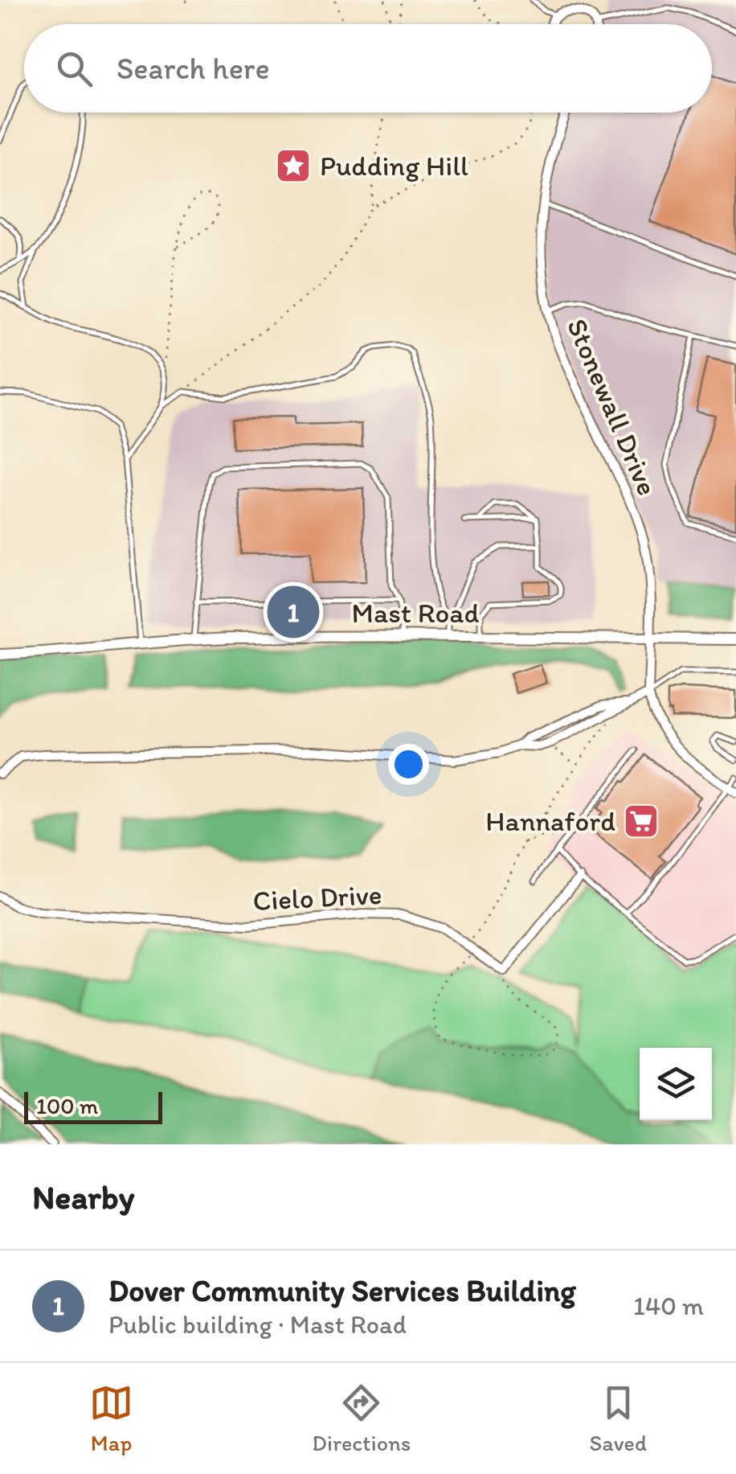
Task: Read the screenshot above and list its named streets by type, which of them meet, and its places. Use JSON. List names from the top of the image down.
{
  "streets": {
    "street": ["Stonewall Drive", "Mast Road", "Cielo Drive"]
  },
  "crossings": [
    ["Stonewall Drive", "Mast Road"]
  ],
  "places": {
    "place": ["Pudding Hill"],
    "supermarket": ["Hannaford"]
  },
  "scale_bar": "100 m",
  "page": {
    "search": "Search here",
    "pins": "1",
    "scale": "100 m",
    "heading": "Nearby",
    "list": [
      {
        "mark": "1",
        "name": "Dover Community Services Building",
        "note": "Public building · Mast Road",
        "value": "140 m"
      }
    ],
    "nav": ["Map", "Directions", "Saved"]
  }
}
